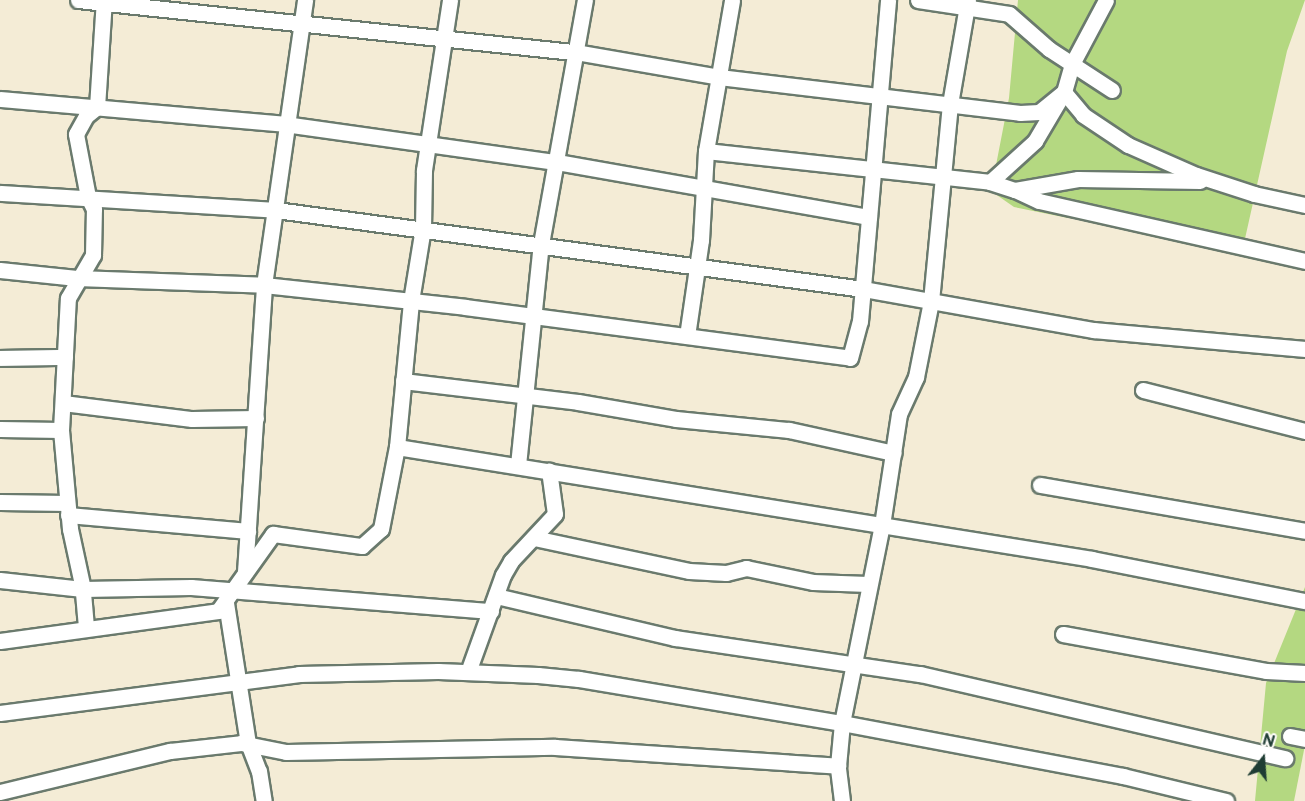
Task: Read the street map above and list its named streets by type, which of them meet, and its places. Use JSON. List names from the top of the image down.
{
  "north": "top"
}
